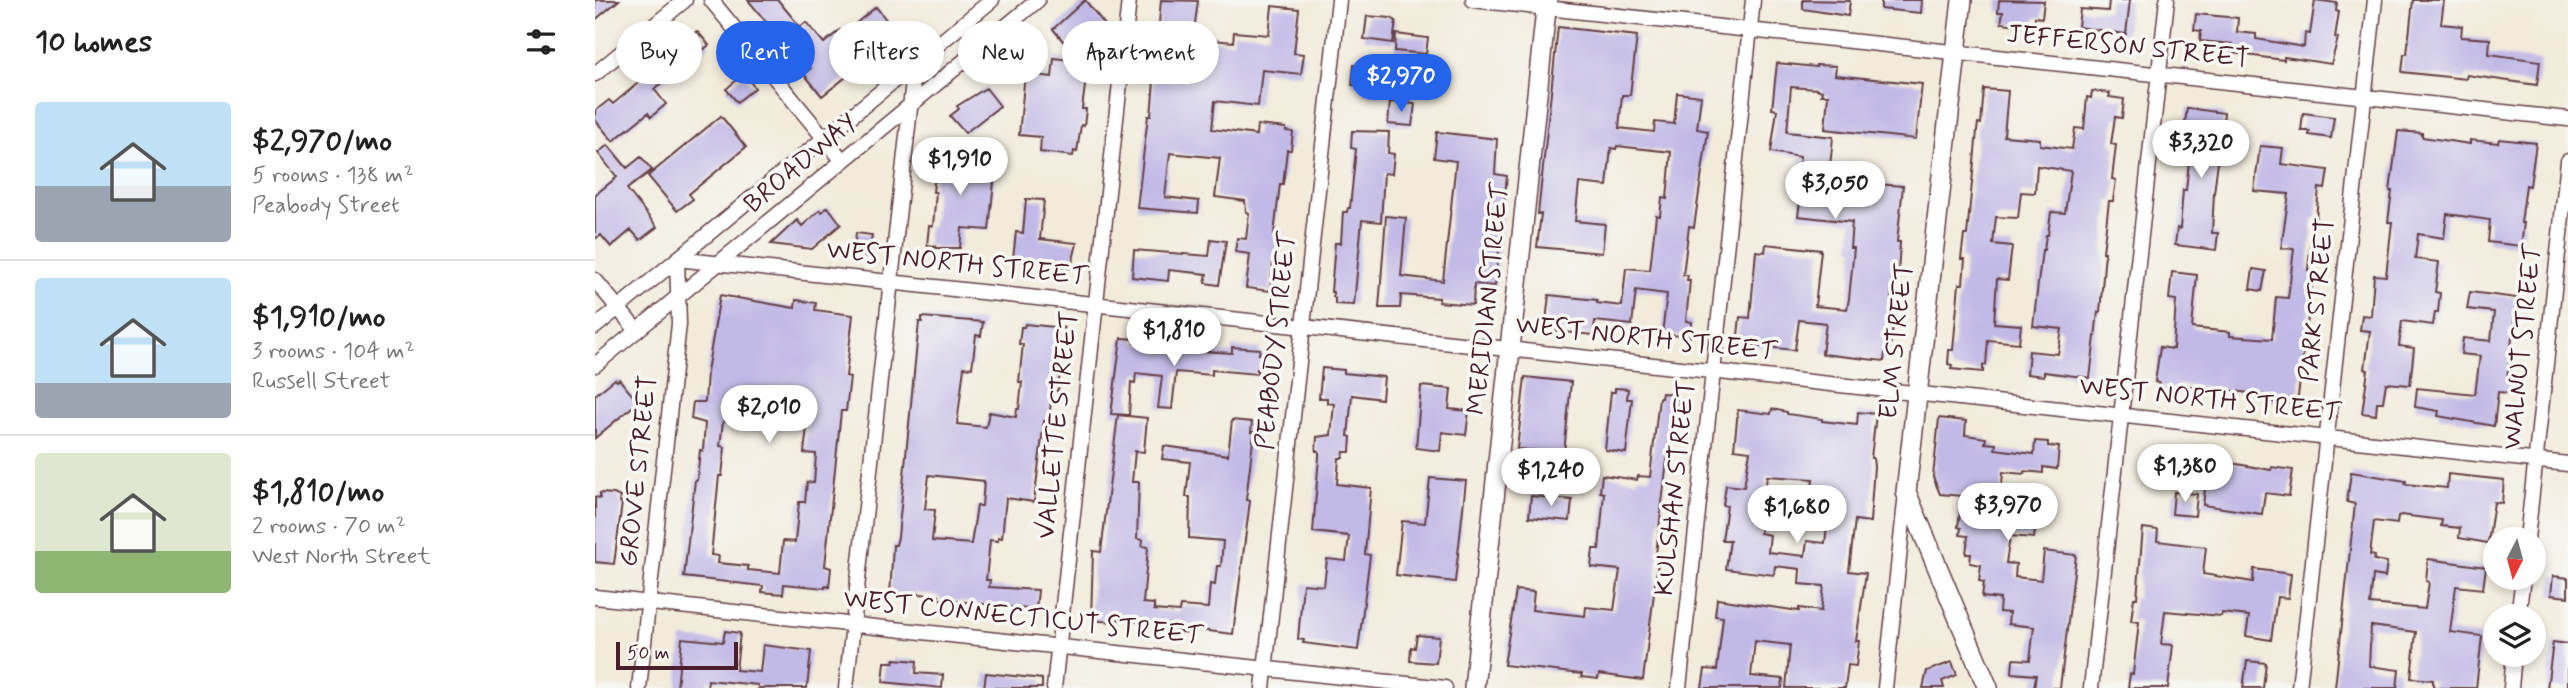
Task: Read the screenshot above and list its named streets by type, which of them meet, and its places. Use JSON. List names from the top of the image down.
{
  "streets": {
    "street": [
      "JEFFERSON STREET",
      "BROADWAY",
      "WEST NORTH STREET",
      "MERIDIAN STREET",
      "PARK STREET",
      "PEABODY STREET",
      "ELM STREET",
      "WALNUT STREET",
      "VALLETTE STREET",
      "GROVE STREET",
      "KULSHAN STREET",
      "WEST CONNECTICUT STREET"
    ]
  },
  "crossings": [
    ["JEFFERSON STREET", "MERIDIAN STREET"],
    ["JEFFERSON STREET", "PARK STREET"],
    ["JEFFERSON STREET", "ELM STREET"],
    ["JEFFERSON STREET", "KULSHAN STREET"],
    ["BROADWAY", "WEST NORTH STREET"],
    ["BROADWAY", "GROVE STREET"],
    ["WEST NORTH STREET", "MERIDIAN STREET"],
    ["WEST NORTH STREET", "PARK STREET"],
    ["WEST NORTH STREET", "PEABODY STREET"],
    ["WEST NORTH STREET", "ELM STREET"],
    ["WEST NORTH STREET", "WALNUT STREET"],
    ["WEST NORTH STREET", "VALLETTE STREET"],
    ["WEST NORTH STREET", "GROVE STREET"],
    ["WEST NORTH STREET", "KULSHAN STREET"],
    ["PEABODY STREET", "WEST CONNECTICUT STREET"],
    ["VALLETTE STREET", "WEST CONNECTICUT STREET"],
    ["GROVE STREET", "WEST CONNECTICUT STREET"]
  ],
  "scale_bar": "50 m",
  "north": "bottom",
  "page": {
    "heading": "10 homes",
    "chip": [
      "Buy",
      "Rent",
      "Filters",
      "New",
      "Apartment"
    ],
    "price": [
      "$2,970",
      "$3,320",
      "$1,910",
      "$3,050",
      "$1,810",
      "$2,010",
      "$1,380",
      "$1,240",
      "$3,970",
      "$1,680"
    ],
    "list": [
      {
        "name": "$2,970/mo",
        "note": "5 rooms · 138 m² · Peabody Street"
      },
      {
        "name": "$1,910/mo",
        "note": "3 rooms · 104 m² · Russell Street"
      },
      {
        "name": "$1,810/mo",
        "note": "2 rooms · 70 m² · West North Street"
      }
    ],
    "scale": "50 m"
  }
}
